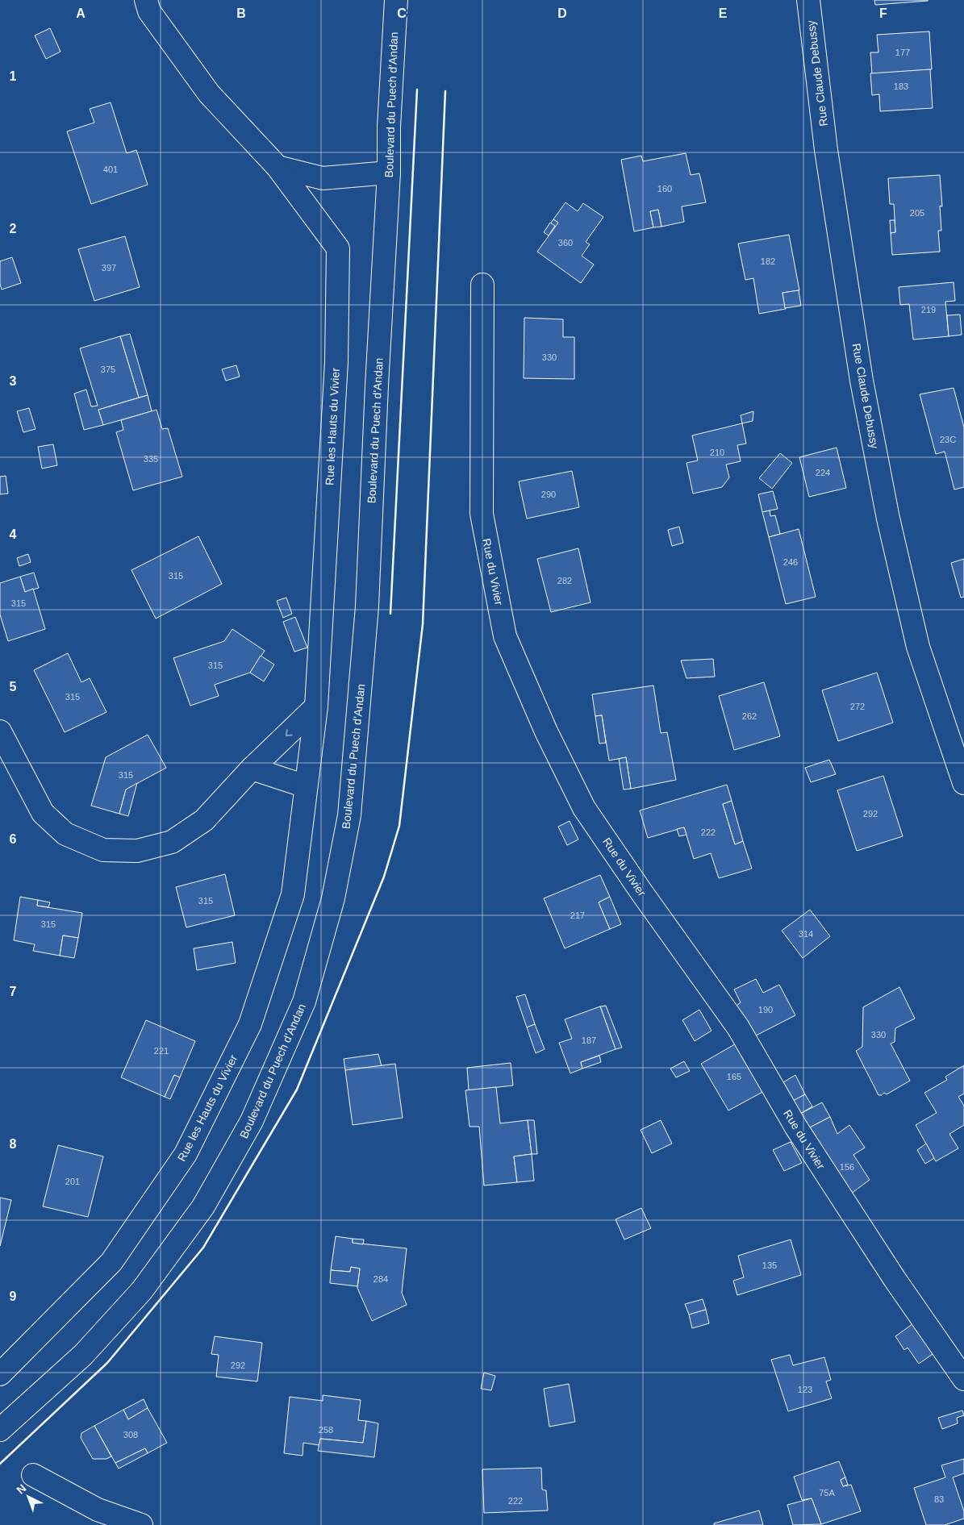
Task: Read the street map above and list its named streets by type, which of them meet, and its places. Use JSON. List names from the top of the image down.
{
  "streets": {
    "street": [
      "Rue Claude Debussy",
      "Boulevard du Puech d'Andan",
      "Rue les Hauts du Vivier",
      "Rue du Vivier"
    ]
  },
  "house_numbers": [
    "177",
    "183",
    "401",
    "160",
    "205",
    "360",
    "182",
    "397",
    "219",
    "330",
    "375",
    "23C",
    "210",
    "335",
    "224",
    "290",
    "246",
    "315",
    "282",
    "315",
    "315",
    "315",
    "272",
    "262",
    "315",
    "292",
    "222",
    "315",
    "217",
    "315",
    "314",
    "190",
    "330",
    "187",
    "221",
    "165",
    "156",
    "201",
    "135",
    "284",
    "292",
    "123",
    "258",
    "308",
    "75A",
    "83",
    "222"
  ],
  "north": "top left",
  "grid": {
    "columns": [
      "A",
      "B",
      "C",
      "D",
      "E",
      "F"
    ],
    "rows": [
      "1",
      "2",
      "3",
      "4",
      "5",
      "6",
      "7",
      "8",
      "9"
    ]
  }
}
